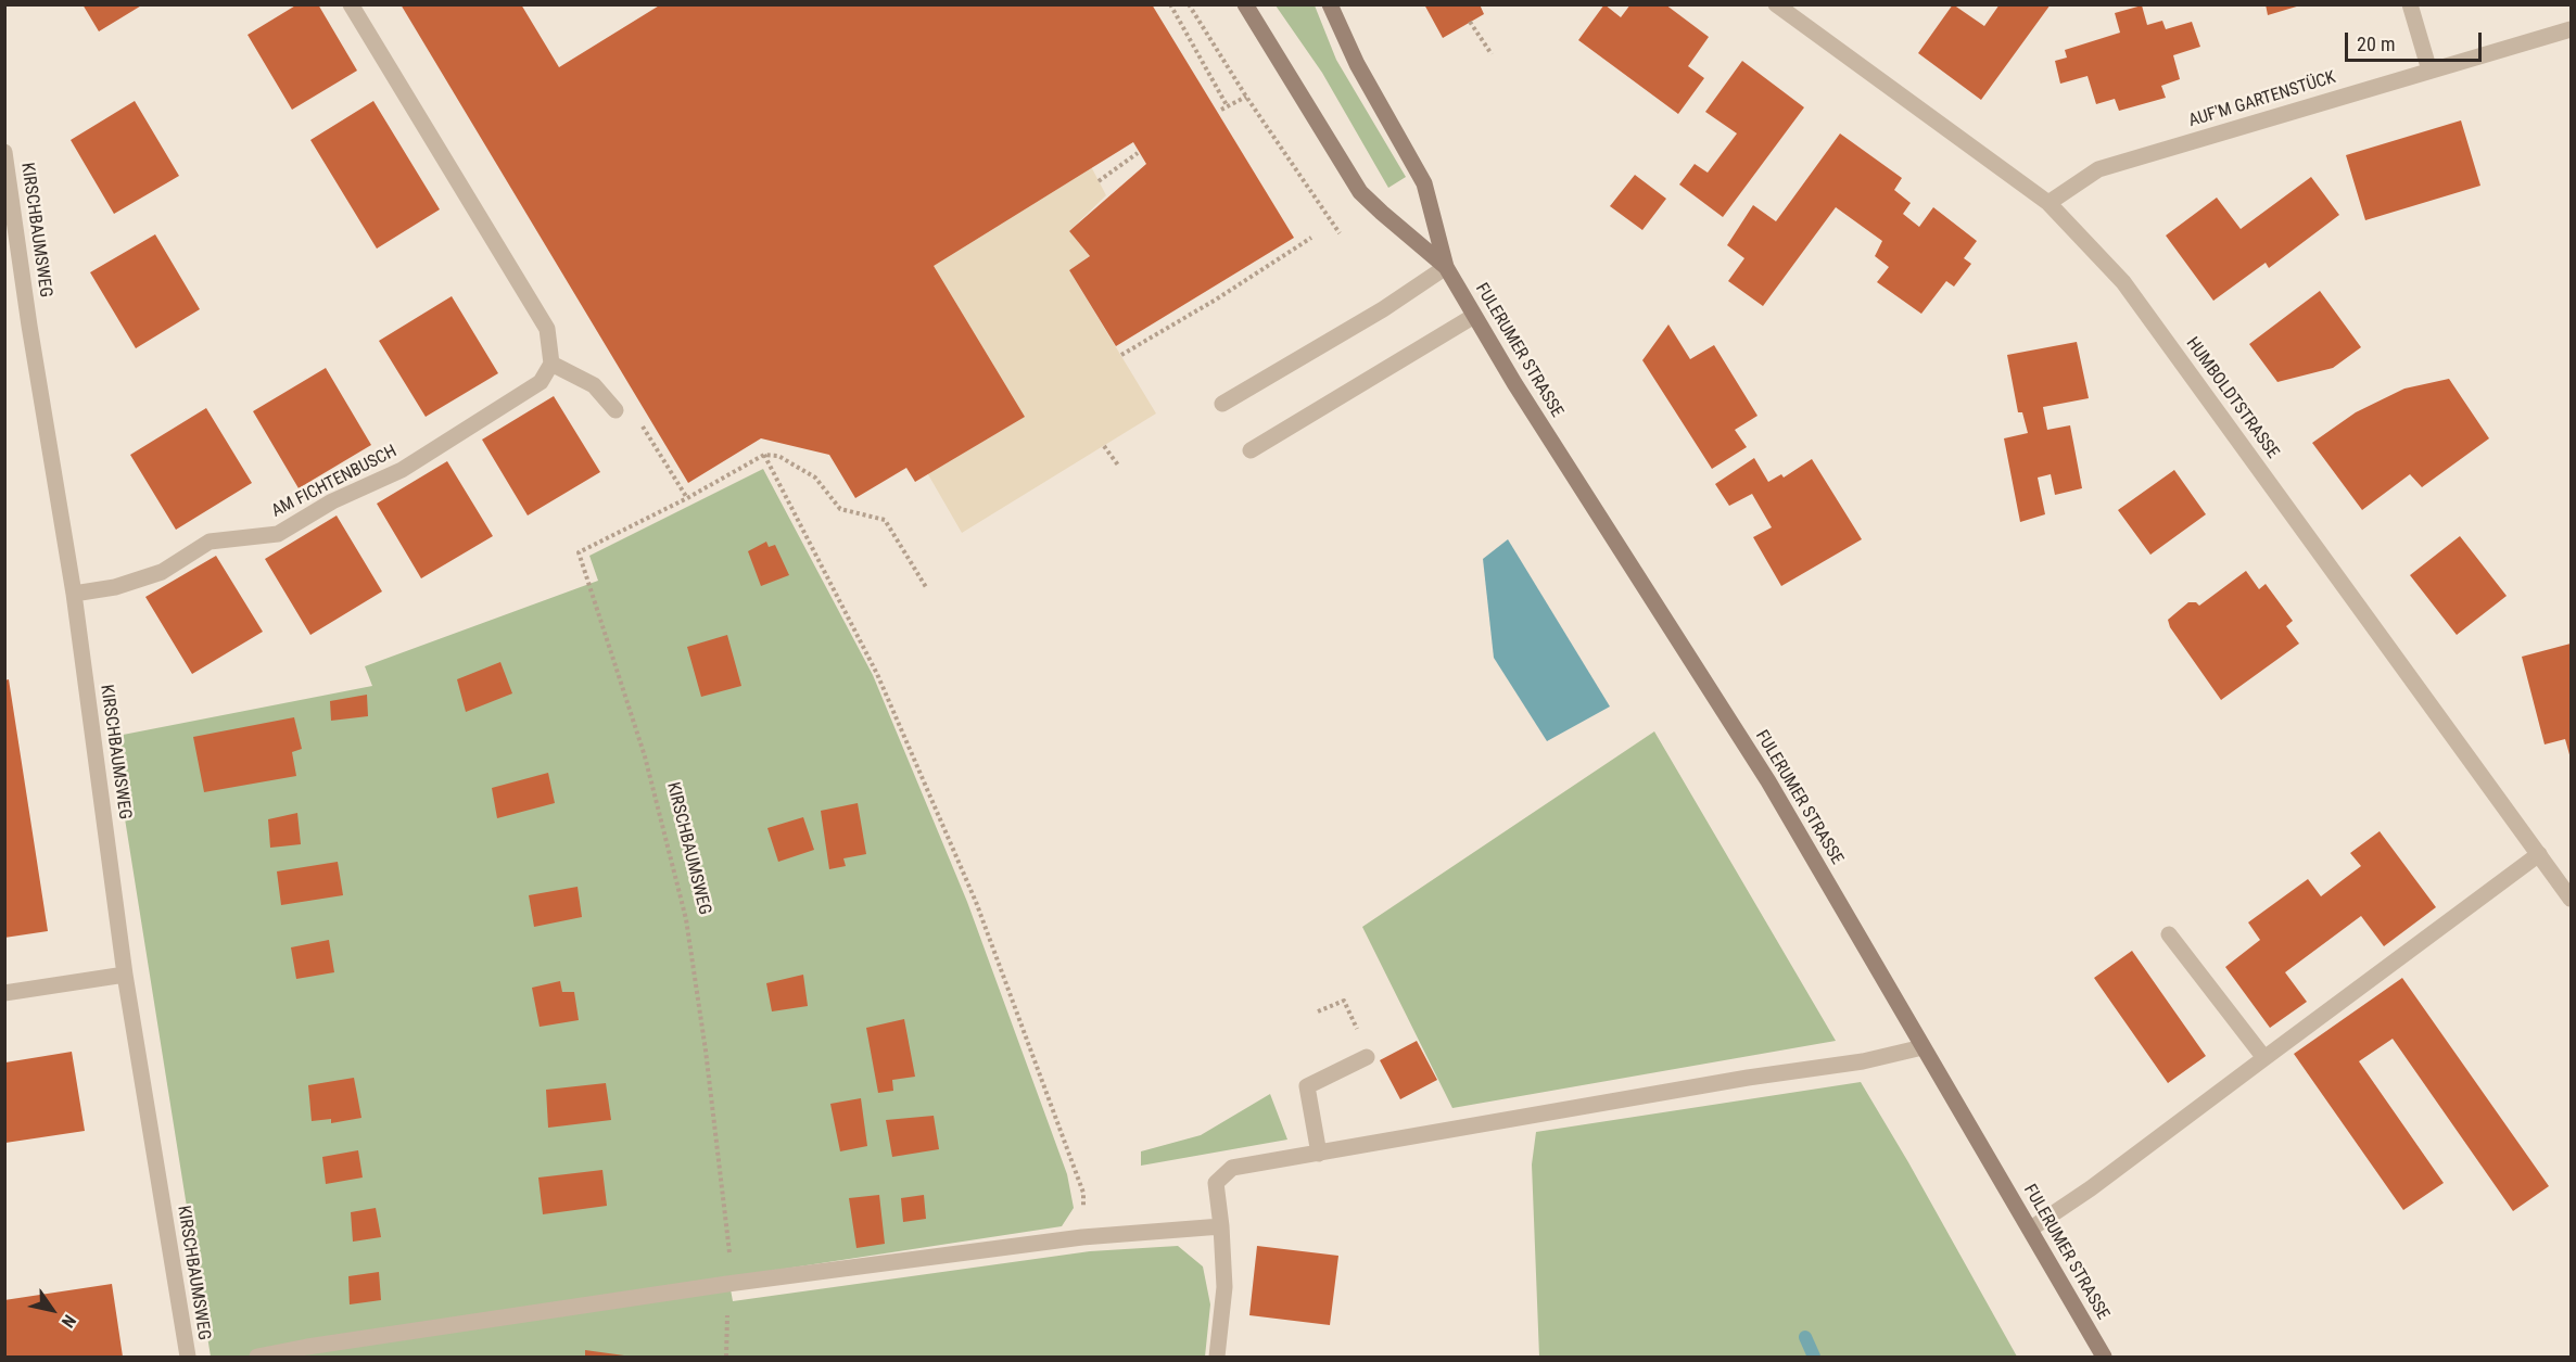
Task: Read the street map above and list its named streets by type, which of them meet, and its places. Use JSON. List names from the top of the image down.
{
  "streets": {
    "main road": ["FULERUMER STRASSE"],
    "street": [
      "AUF'M GARTENSTÜCK",
      "KIRSCHBAUMSWEG",
      "HUMBOLDTSTRASSE",
      "AM FICHTENBUSCH"
    ]
  },
  "crossings": [
    ["AUF'M GARTENSTÜCK", "HUMBOLDTSTRASSE"],
    ["KIRSCHBAUMSWEG", "AM FICHTENBUSCH"]
  ],
  "scale_bar": "20 m",
  "north": "bottom right"
}
